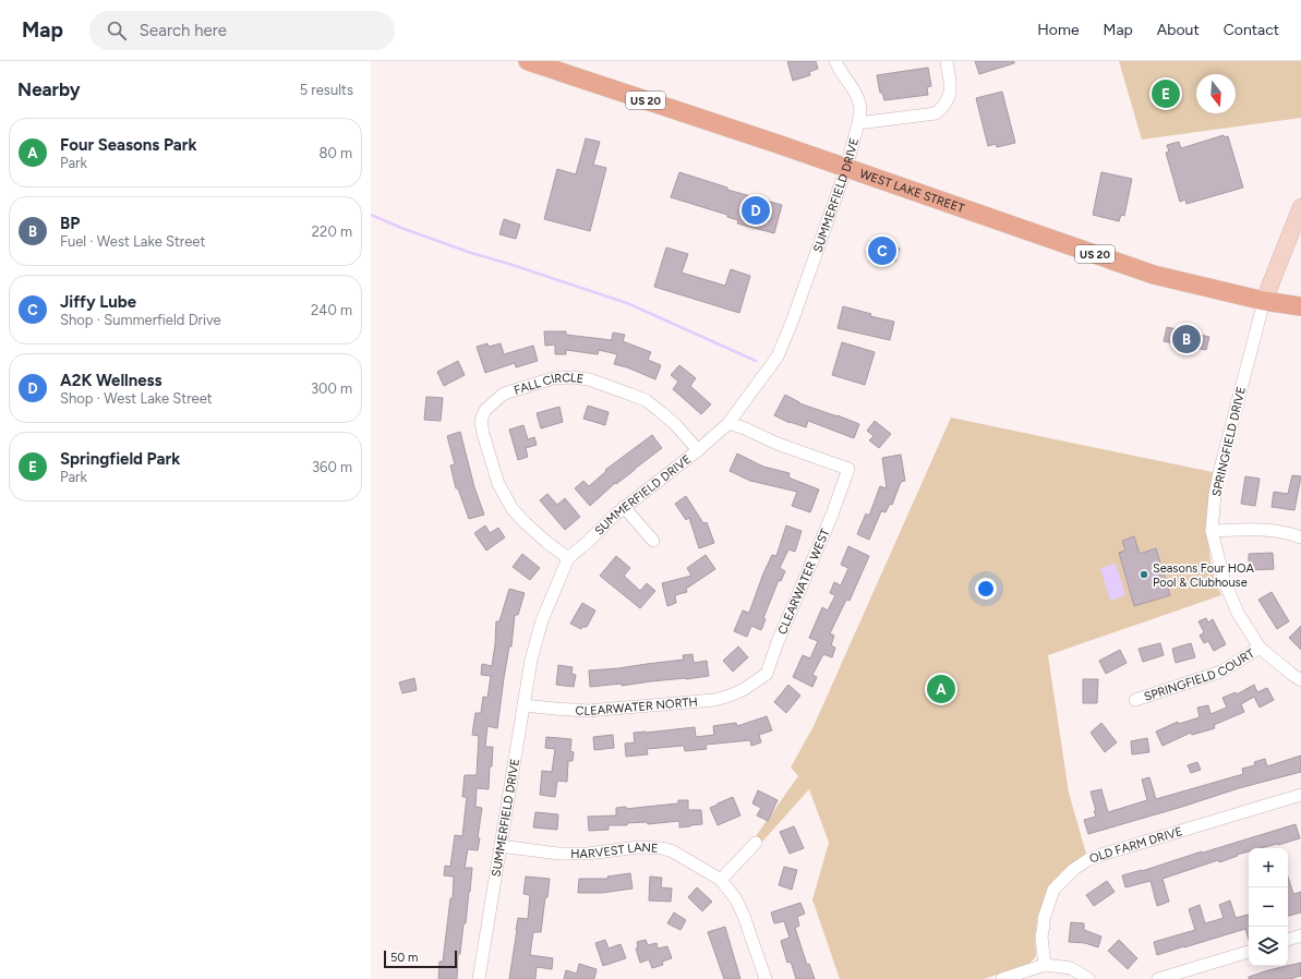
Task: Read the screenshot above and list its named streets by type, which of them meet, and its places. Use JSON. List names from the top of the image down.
{
  "streets": {
    "main road": ["US 20", "WEST LAKE STREET"],
    "street": [
      "SUMMERFIELD DRIVE",
      "FALL CIRCLE",
      "SPRINGFIELD DRIVE",
      "CLEARWATER WEST",
      "SPRINGFIELD COURT",
      "CLEARWATER NORTH",
      "OLD FARM DRIVE",
      "HARVEST LANE"
    ]
  },
  "crossings": [
    ["WEST LAKE STREET", "SUMMERFIELD DRIVE"],
    ["WEST LAKE STREET", "SPRINGFIELD DRIVE"],
    ["SUMMERFIELD DRIVE", "FALL CIRCLE"],
    ["SUMMERFIELD DRIVE", "CLEARWATER WEST"],
    ["SUMMERFIELD DRIVE", "CLEARWATER NORTH"],
    ["SUMMERFIELD DRIVE", "HARVEST LANE"],
    ["SPRINGFIELD DRIVE", "SPRINGFIELD COURT"],
    ["CLEARWATER WEST", "CLEARWATER NORTH"]
  ],
  "places": ["Seasons Four HOA Pool & Clubhouse"],
  "scale_bar": "50 m",
  "north": "bottom",
  "page": {
    "header": "Map",
    "search": "Search here",
    "nav": [
      "Home",
      "Map",
      "About",
      "Contact"
    ],
    "heading": ["Nearby", "5 results"],
    "pins": [
      "E",
      "D",
      "C",
      "B",
      "A"
    ],
    "list": [
      {
        "mark": "A",
        "name": "Four Seasons Park",
        "note": "Park",
        "value": "80 m"
      },
      {
        "mark": "B",
        "name": "BP",
        "note": "Fuel · West Lake Street",
        "value": "220 m"
      },
      {
        "mark": "C",
        "name": "Jiffy Lube",
        "note": "Shop · Summerfield Drive",
        "value": "240 m"
      },
      {
        "mark": "D",
        "name": "A2K Wellness",
        "note": "Shop · West Lake Street",
        "value": "300 m"
      },
      {
        "mark": "E",
        "name": "Springfield Park",
        "note": "Park",
        "value": "360 m"
      }
    ],
    "map_buttons": ["+", "−"],
    "scale": "50 m"
  }
}
